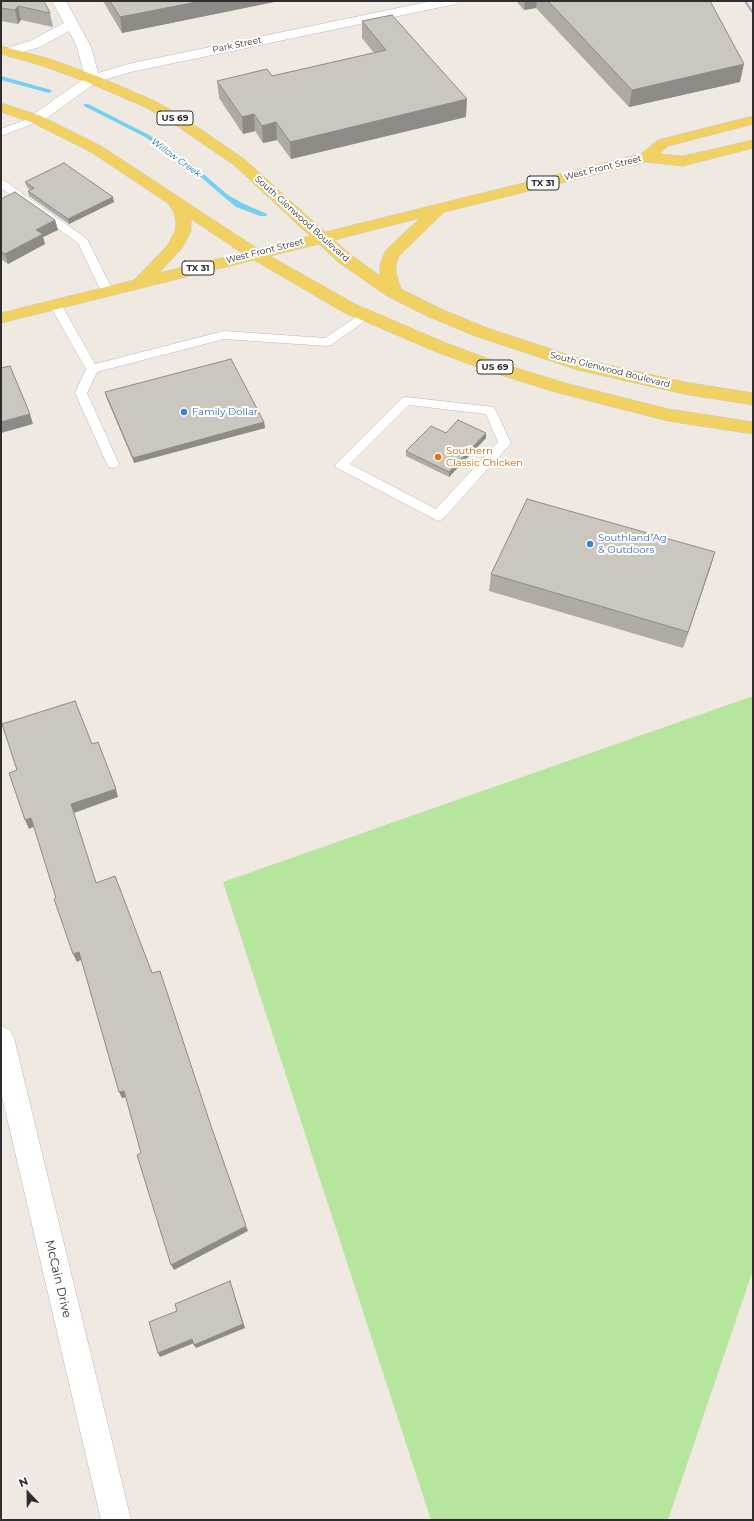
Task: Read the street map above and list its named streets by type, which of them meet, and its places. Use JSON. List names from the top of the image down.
{
  "streets": {
    "main road": [
      "US 69",
      "West Front Street",
      "TX 31",
      "South Glenwood Boulevard"
    ],
    "street": ["Park Street", "McCain Drive"]
  },
  "crossings": [
    ["Park Street", "US 69"],
    ["Park Street", "South Glenwood Boulevard"],
    ["US 69", "West Front Street"],
    ["West Front Street", "South Glenwood Boulevard"]
  ],
  "water": ["Willow Creek"],
  "places": ["Family Dollar", "Southern Classic Chicken", "Southland Ag & Outdoors"],
  "north": "top"
}
